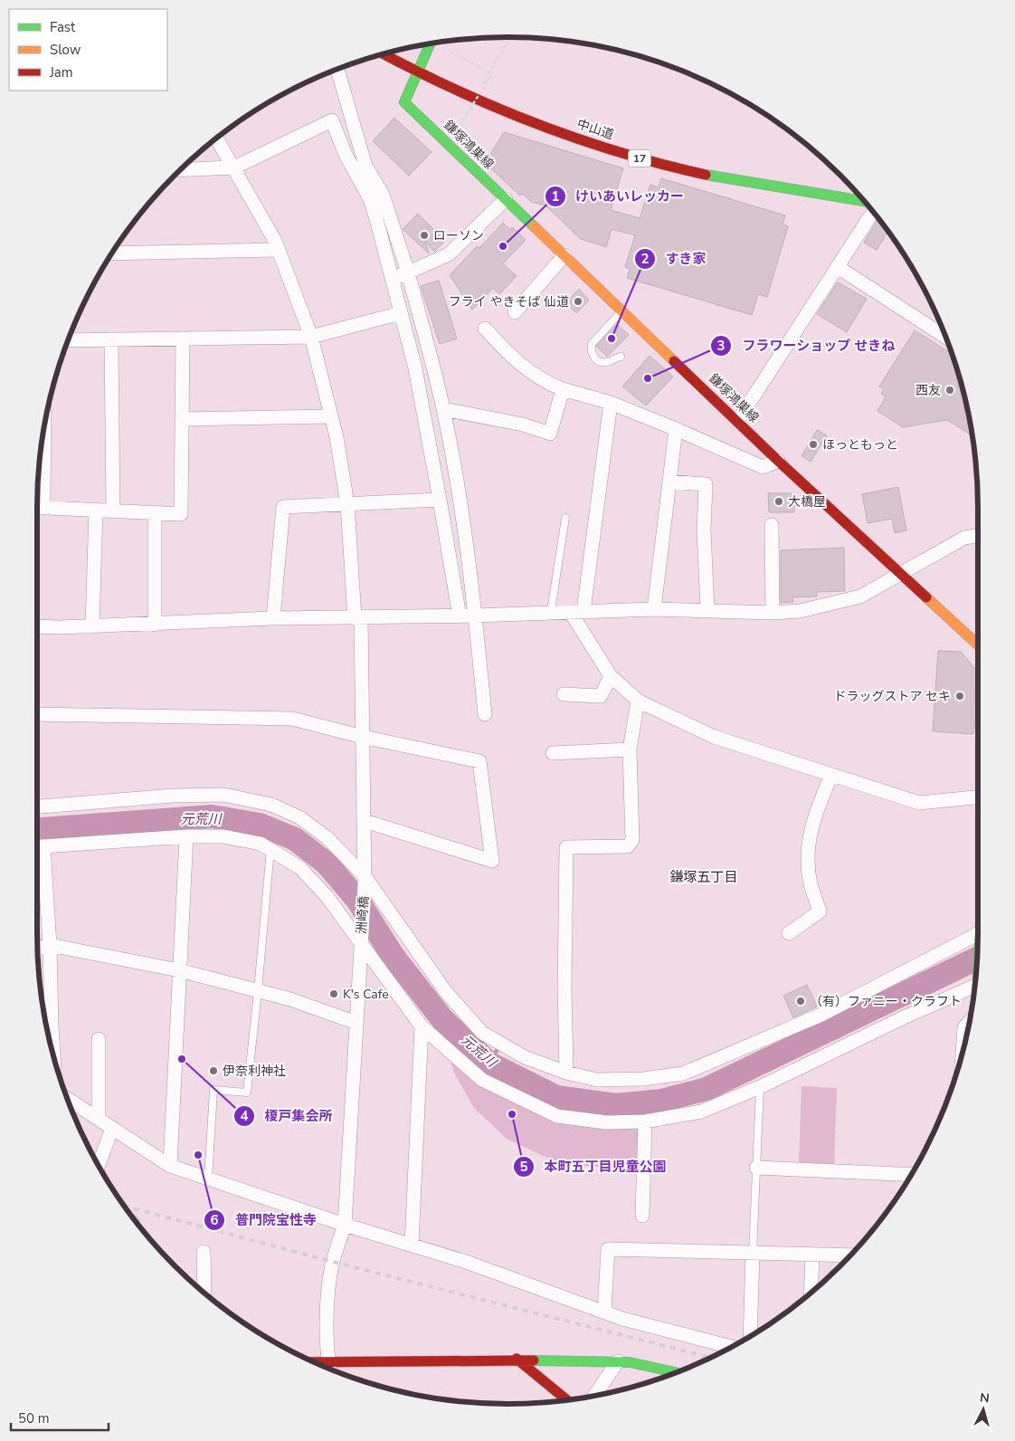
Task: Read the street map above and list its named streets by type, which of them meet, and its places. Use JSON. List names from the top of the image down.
{
  "streets": {
    "main road": ["中山道", "鎌塚鴻巣線", "17"],
    "street": ["洲崎橋"]
  },
  "crossings": [
    ["中山道", "鎌塚鴻巣線"]
  ],
  "districts": ["鎌塚五丁目"],
  "water": ["元荒川"],
  "places": [
    "ローソン",
    "けいあいレッカー",
    "フライ やきそば 仙道",
    "すき家",
    "フラワーショップ せきね",
    "西友",
    "ほっともっと",
    "大橋屋",
    "ドラッグストア セキ",
    "K's Cafe",
    "（有）ファニー・クラフト",
    "榎戸集会所",
    "伊奈利神社",
    "本町五丁目児童公園",
    "普門院宝性寺"
  ],
  "legend": ["Fast", "Slow", "Jam"],
  "scale_bar": "50 m",
  "north": "top"
}
